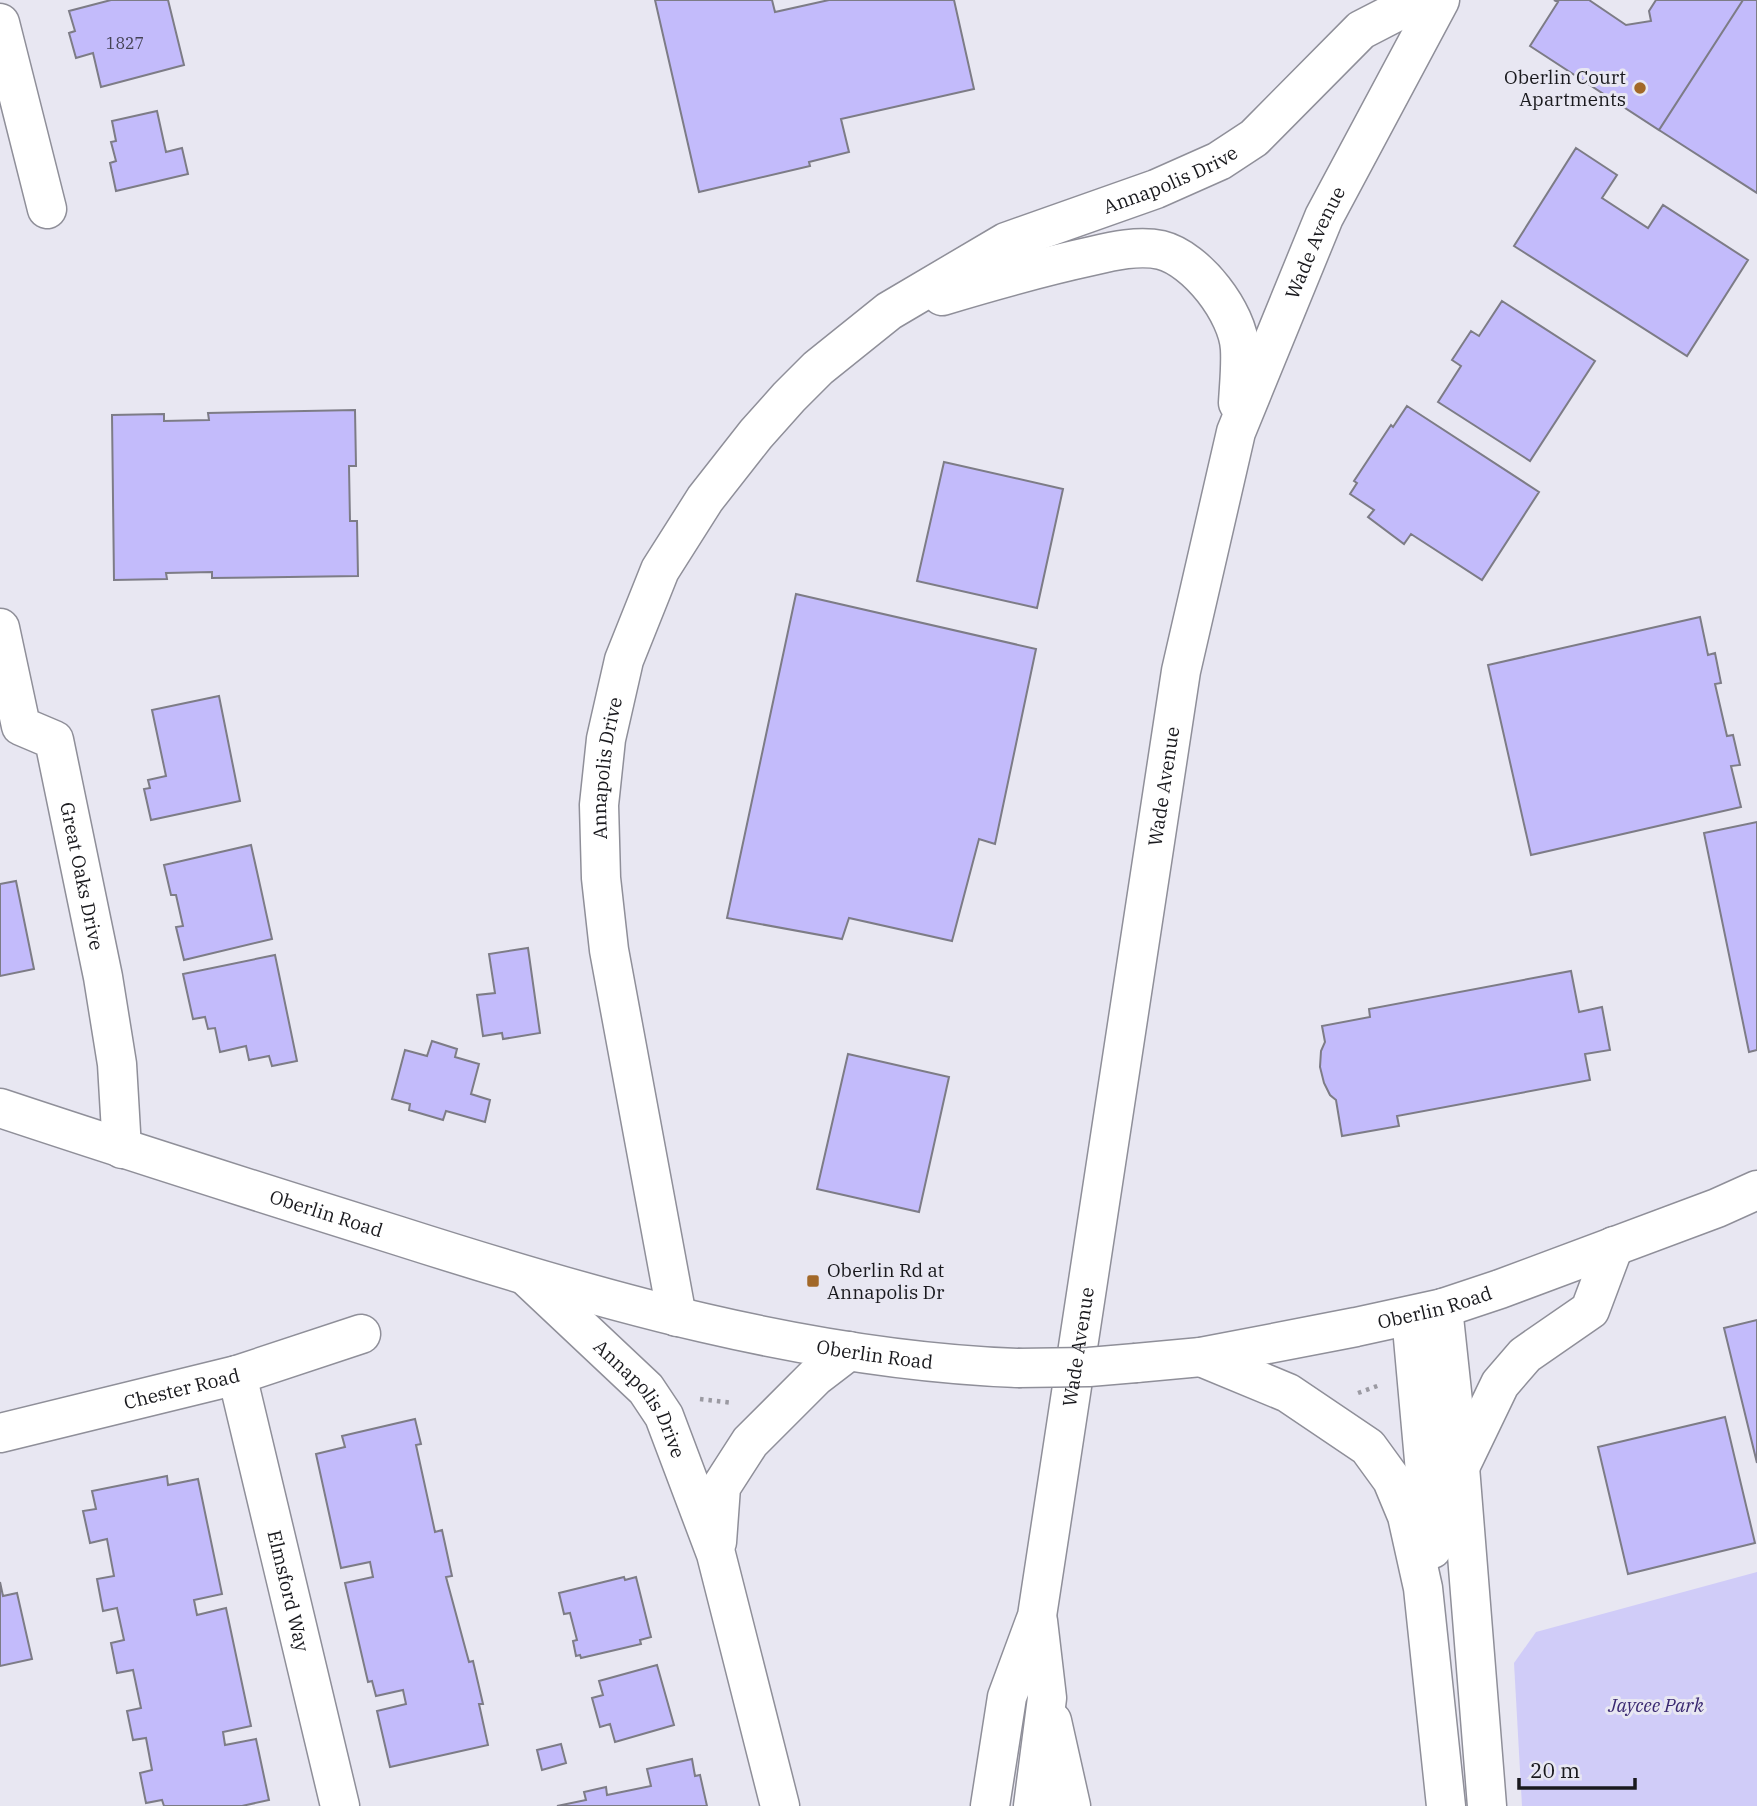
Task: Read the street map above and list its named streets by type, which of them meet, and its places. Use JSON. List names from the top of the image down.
{
  "streets": {
    "main road": [
      "Annapolis Drive",
      "Wade Avenue",
      "Great Oaks Drive",
      "Oberlin Road",
      "Chester Road",
      "Elmsford Way"
    ]
  },
  "crossings": [
    ["Annapolis Drive", "Wade Avenue"],
    ["Annapolis Drive", "Oberlin Road"],
    ["Great Oaks Drive", "Oberlin Road"],
    ["Chester Road", "Elmsford Way"]
  ],
  "parks": ["Jaycee Park"],
  "places": {
    "other": ["Oberlin Court Apartments"],
    "transit": ["Oberlin Rd at Annapolis Dr"]
  },
  "house_numbers": ["1827"],
  "scale_bar": "20 m"
}
